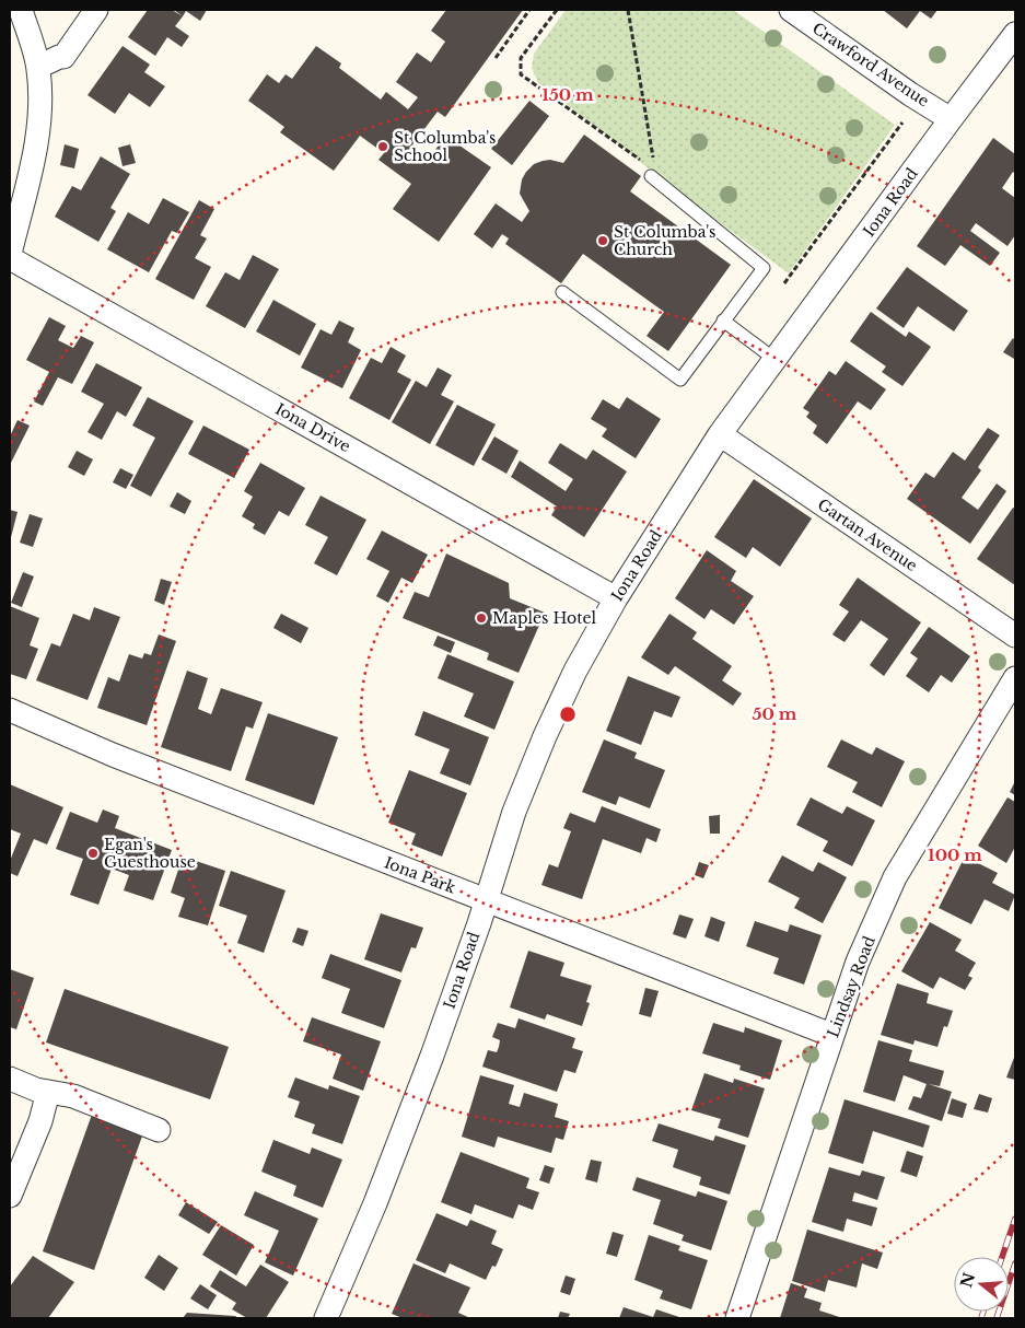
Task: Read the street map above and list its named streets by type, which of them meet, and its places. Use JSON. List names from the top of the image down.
{
  "streets": {
    "street": [
      "Crawford Avenue",
      "Iona Road",
      "Iona Drive",
      "Gartan Avenue",
      "Iona Park",
      "Lindsay Road"
    ]
  },
  "crossings": [
    ["Crawford Avenue", "Iona Road"],
    ["Iona Road", "Iona Drive"],
    ["Iona Road", "Gartan Avenue"],
    ["Iona Road", "Iona Park"],
    ["Iona Park", "Lindsay Road"]
  ],
  "places": [
    "St Columba's School",
    "St Columba's Church",
    "Maples Hotel",
    "Egan's Guesthouse"
  ],
  "north": "left",
  "rings": ["150 m", "50 m", "100 m"]
}
